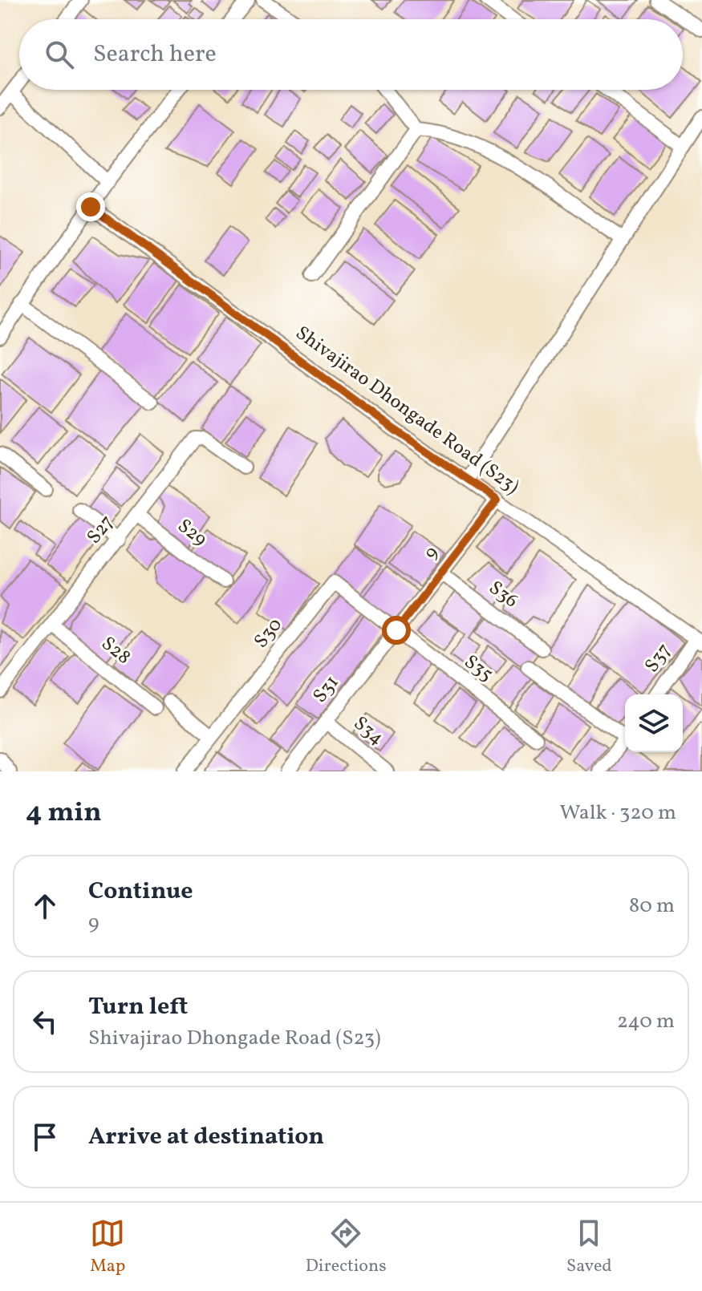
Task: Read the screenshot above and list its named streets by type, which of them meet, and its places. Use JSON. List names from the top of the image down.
{
  "streets": {
    "street": [
      "Shivajirao Dhongade Road (S23)",
      "S27",
      "S29",
      "9",
      "S36",
      "S30",
      "S28",
      "S37",
      "S35",
      "S31",
      "S34"
    ]
  },
  "crossings": [
    ["Shivajirao Dhongade Road (S23)", "9"],
    ["Shivajirao Dhongade Road (S23)", "S37"],
    ["S27", "S29"],
    ["S27", "S28"],
    ["9", "S36"],
    ["9", "S30"],
    ["9", "S35"],
    ["9", "S31"],
    ["S30", "S35"],
    ["S30", "S31"],
    ["S35", "S31"],
    ["S31", "S34"]
  ],
  "page": {
    "search": "Search here",
    "heading": ["4 min", "Walk · 320 m"],
    "list": [
      ["Continue", "9", "80 m"],
      ["Turn left", "Shivajirao Dhongade Road (S23)", "240 m"],
      "Arrive at destination"
    ],
    "nav": ["Map", "Directions", "Saved"]
  }
}
